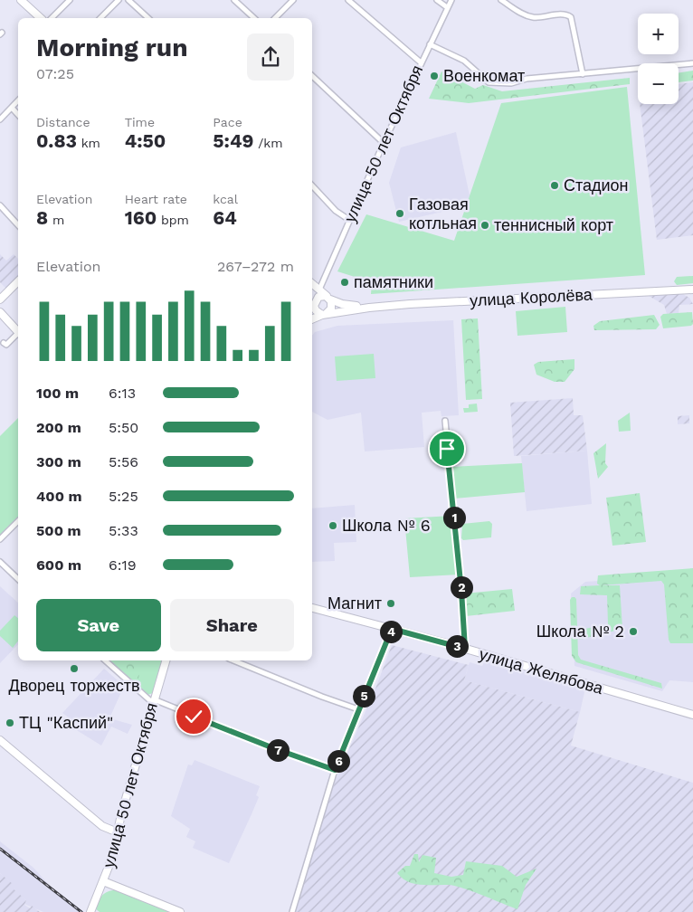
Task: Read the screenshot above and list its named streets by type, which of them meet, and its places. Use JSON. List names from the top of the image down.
{
  "streets": {
    "main road": ["улица 50 лет Октября", "улица Королёва", "улица Желябова"]
  },
  "places": [
    "Военкомат",
    "Стадион",
    "Газовая котльная",
    "теннисный корт",
    "памятники",
    "Школа № 6",
    "Магнит",
    "Школа № 2",
    "Дворец торжеств",
    "ТЦ \"Каспий\""
  ],
  "page": {
    "map_buttons": ["+", "−"],
    "heading": ["Morning run", "07:25"],
    "stats": [
      ["Distance", "0.83 km"],
      ["Time", "4:50"],
      ["Pace", "5:49 /km"],
      ["Elevation", "8 m"],
      ["Heart rate", "160 bpm"],
      ["kcal", "64"]
    ],
    "chart": ["Elevation", "267–272 m"],
    "list": [
      {
        "name": "100 m",
        "note": "6:13"
      },
      {
        "name": "200 m",
        "note": "5:50"
      },
      {
        "name": "300 m",
        "note": "5:56"
      },
      {
        "name": "400 m",
        "note": "5:25"
      },
      {
        "name": "500 m",
        "note": "5:33"
      },
      {
        "name": "600 m",
        "note": "6:19"
      }
    ],
    "pins": [
      "1",
      "2",
      "4",
      "3",
      "5",
      "7",
      "6"
    ],
    "buttons": ["Save", "Share"]
  }
}
